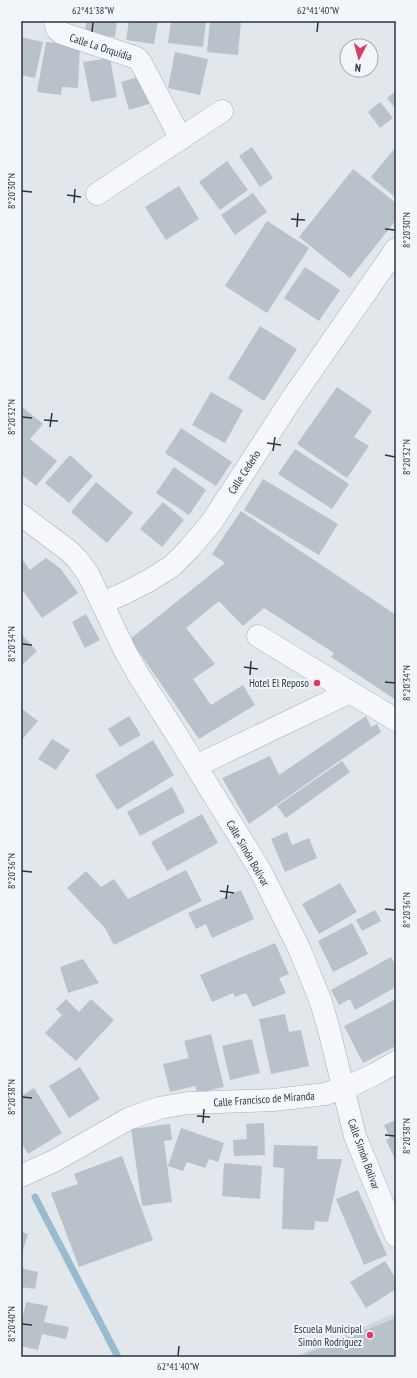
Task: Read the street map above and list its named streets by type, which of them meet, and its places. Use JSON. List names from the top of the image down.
{
  "streets": {
    "street": [
      "Calle La Orquídia",
      "Calle Cedeño",
      "Calle Simón Bolívar",
      "Calle Francisco de Miranda"
    ]
  },
  "crossings": [
    ["Calle Cedeño", "Calle Simón Bolívar"],
    ["Calle Simón Bolívar", "Calle Francisco de Miranda"]
  ],
  "places": ["Hotel El Reposo", "Escuela Municipal Simón Rodríguez"],
  "north": "bottom",
  "coordinates": [
    "62°41'38\"W",
    "62°41'40\"W",
    "8°20'30\"N",
    "8°20'32\"N",
    "8°20'34\"N",
    "8°20'36\"N",
    "8°20'38\"N",
    "8°20'40\"N"
  ]
}
